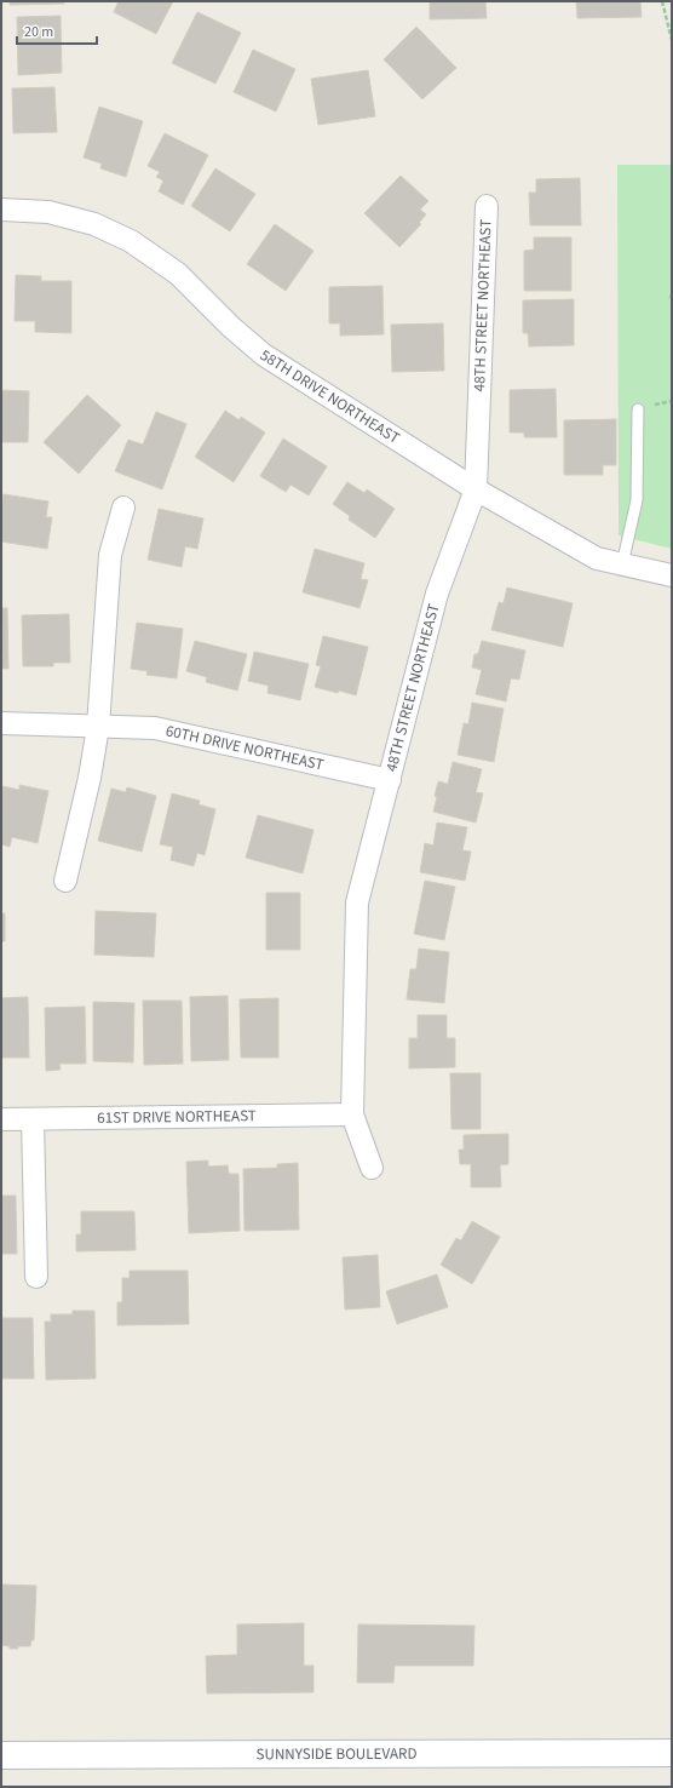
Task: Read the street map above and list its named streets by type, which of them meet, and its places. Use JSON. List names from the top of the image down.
{
  "streets": {
    "street": [
      "48TH STREET NORTHEAST",
      "58TH DRIVE NORTHEAST",
      "60TH DRIVE NORTHEAST",
      "61ST DRIVE NORTHEAST",
      "SUNNYSIDE BOULEVARD"
    ]
  },
  "crossings": [
    ["48TH STREET NORTHEAST", "58TH DRIVE NORTHEAST"],
    ["48TH STREET NORTHEAST", "60TH DRIVE NORTHEAST"],
    ["48TH STREET NORTHEAST", "61ST DRIVE NORTHEAST"]
  ],
  "scale_bar": "20 m"
}
